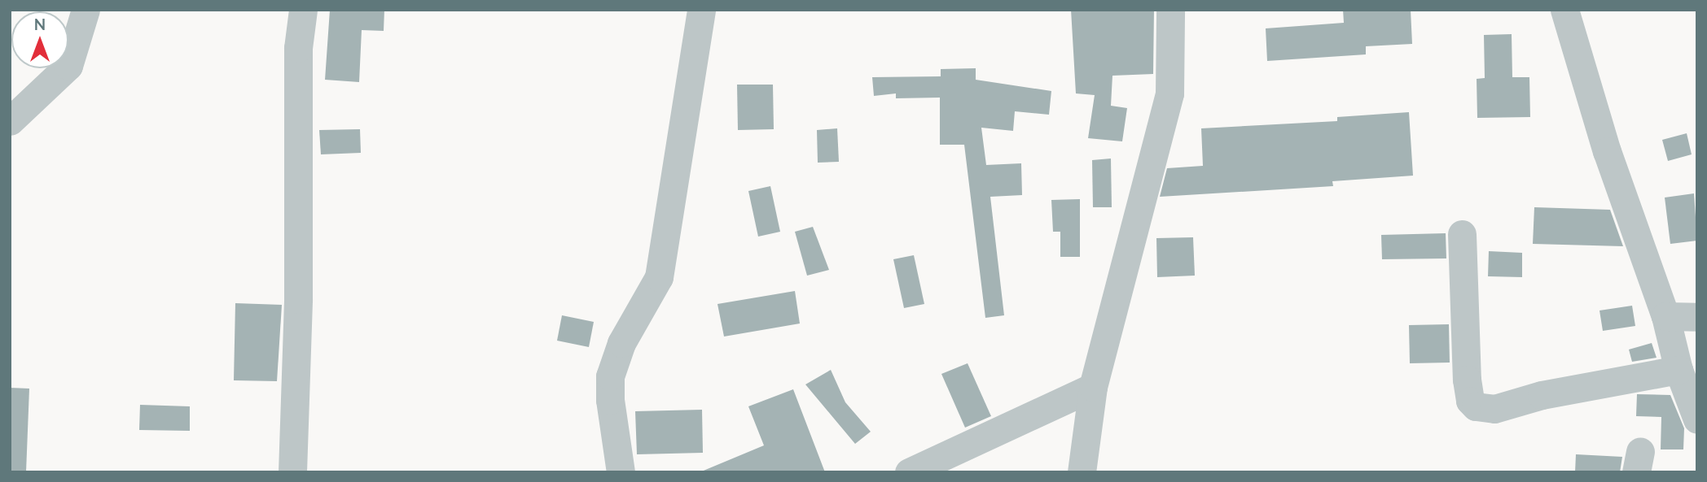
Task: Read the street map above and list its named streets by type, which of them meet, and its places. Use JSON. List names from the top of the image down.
{
  "north": "top"
}
